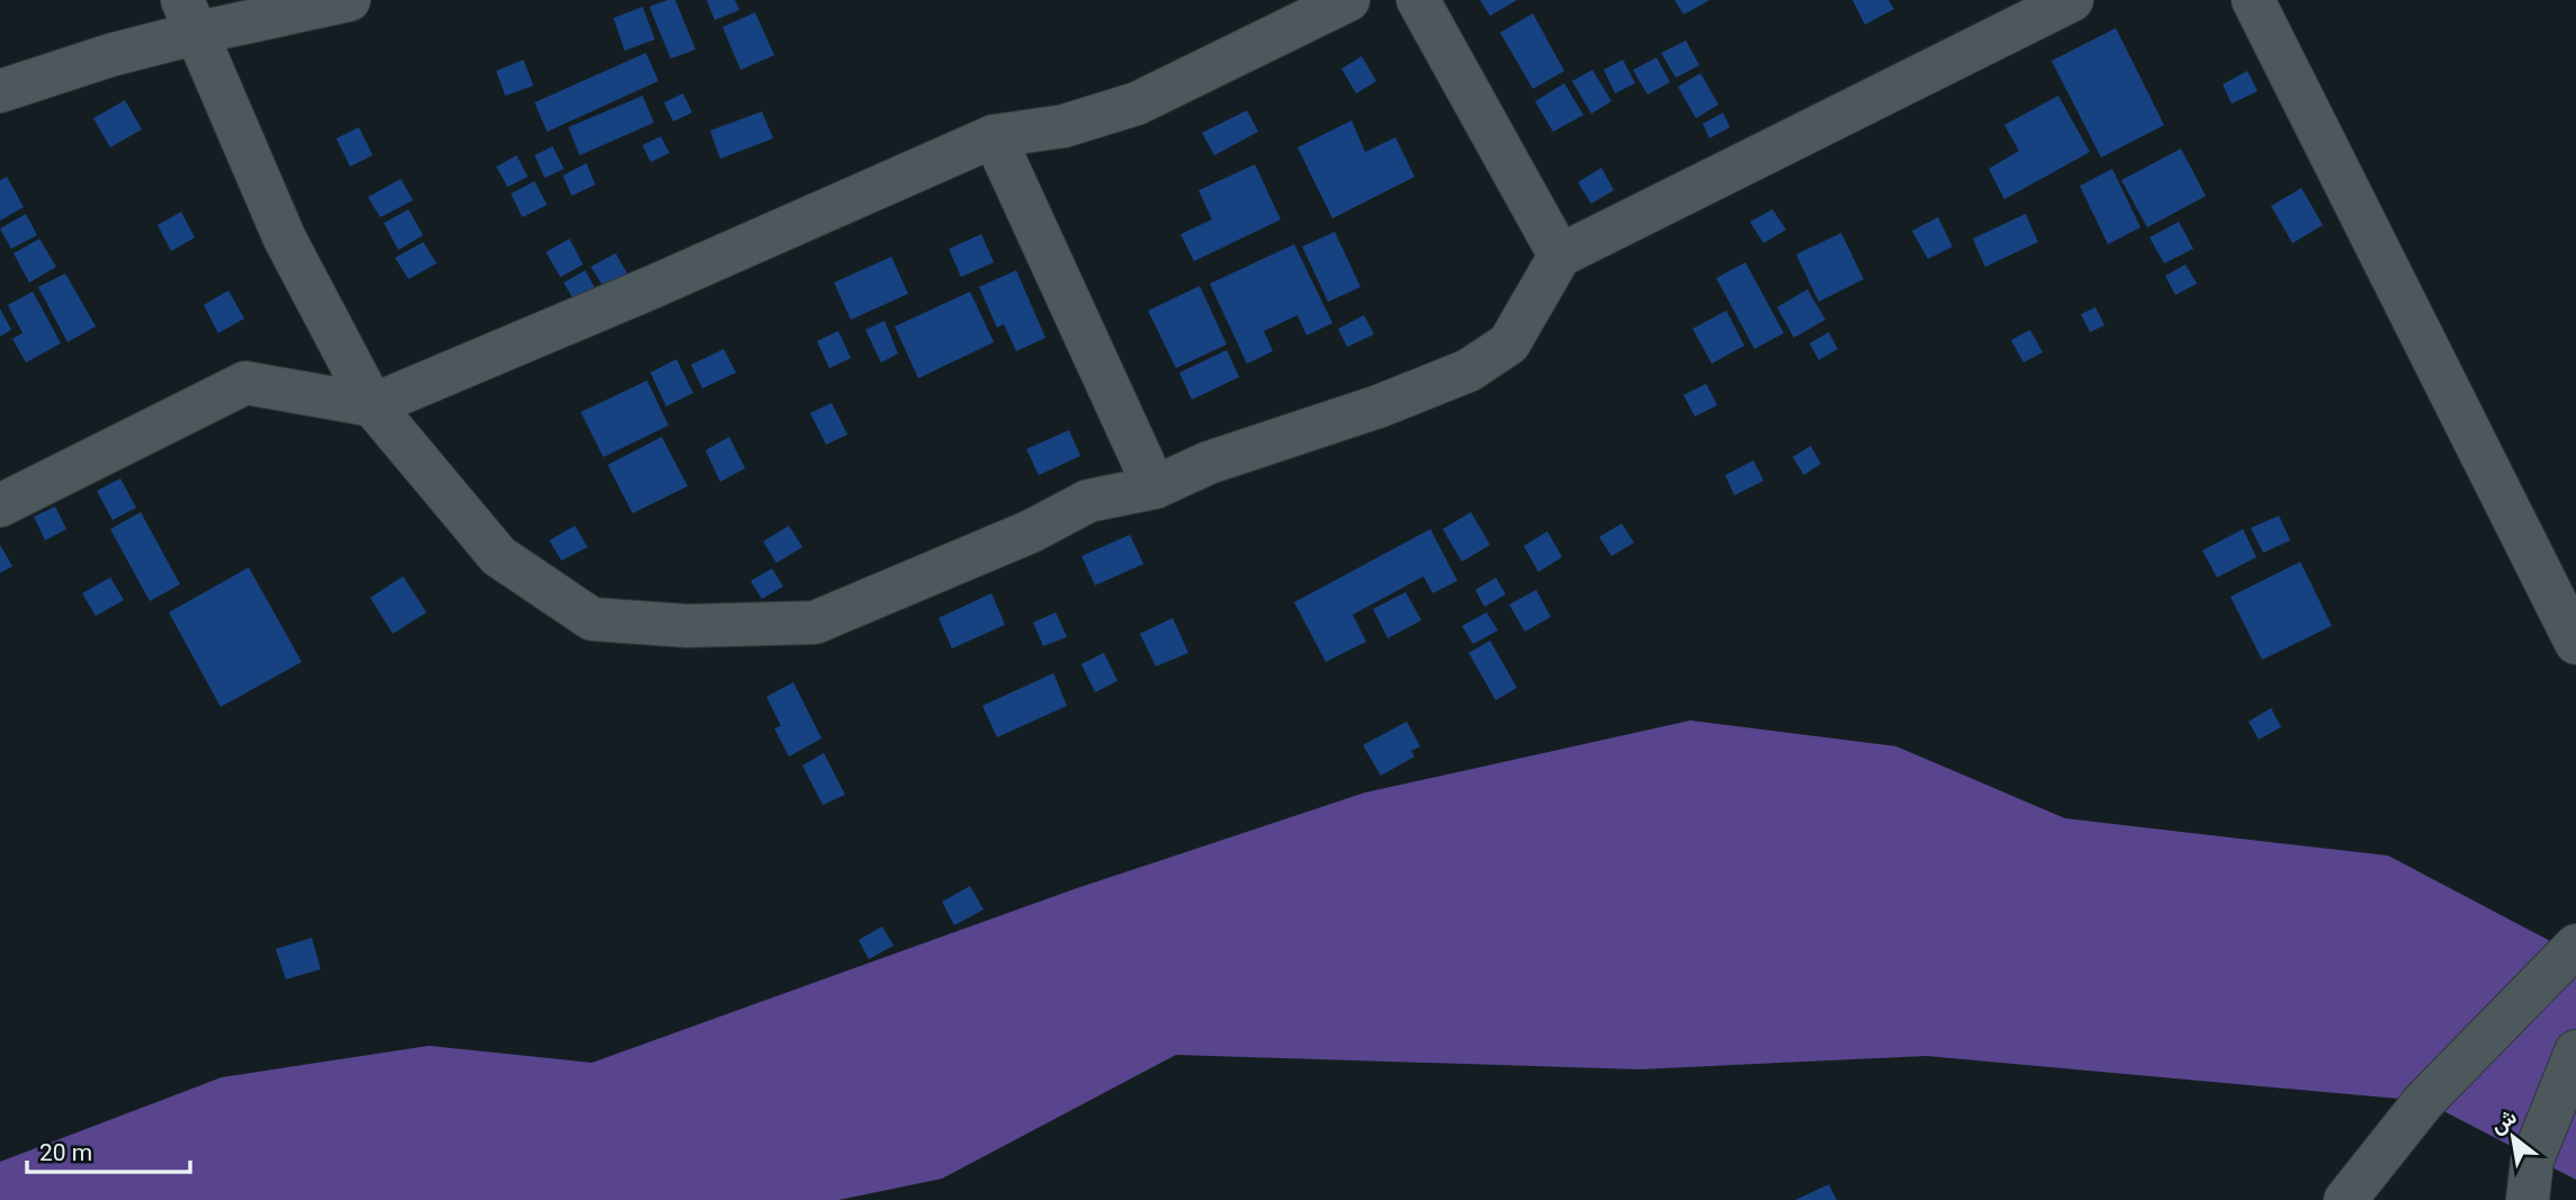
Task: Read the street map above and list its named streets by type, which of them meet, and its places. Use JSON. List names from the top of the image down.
{
  "scale_bar": "20 m",
  "north": "top left"
}
